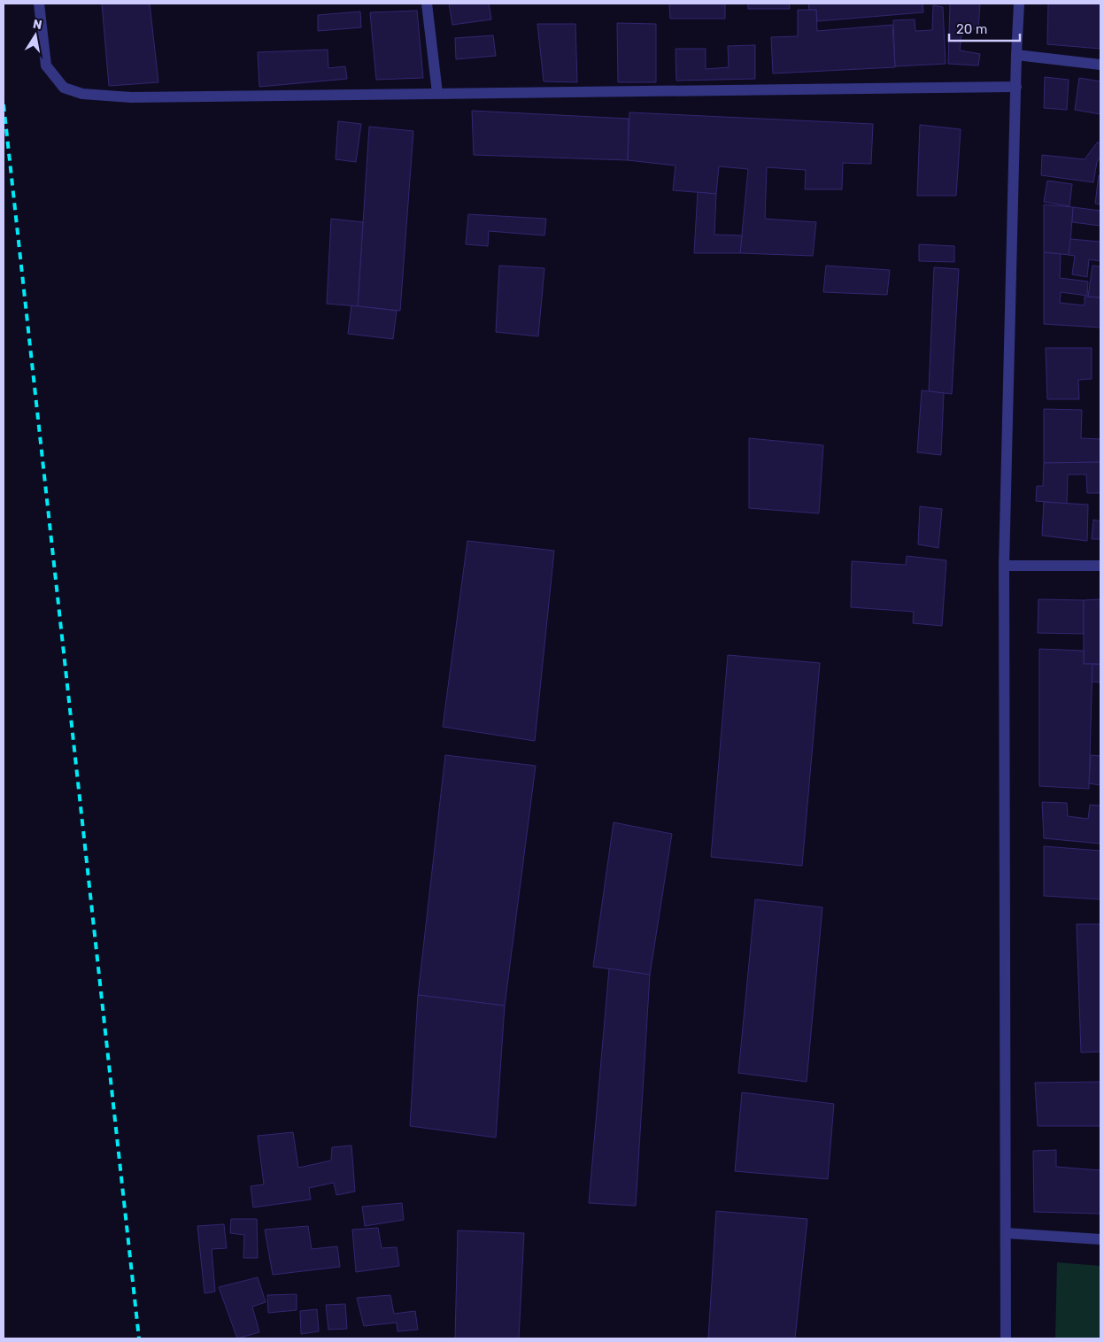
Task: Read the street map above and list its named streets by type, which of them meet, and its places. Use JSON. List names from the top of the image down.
{
  "scale_bar": "20 m",
  "north": "top"
}
